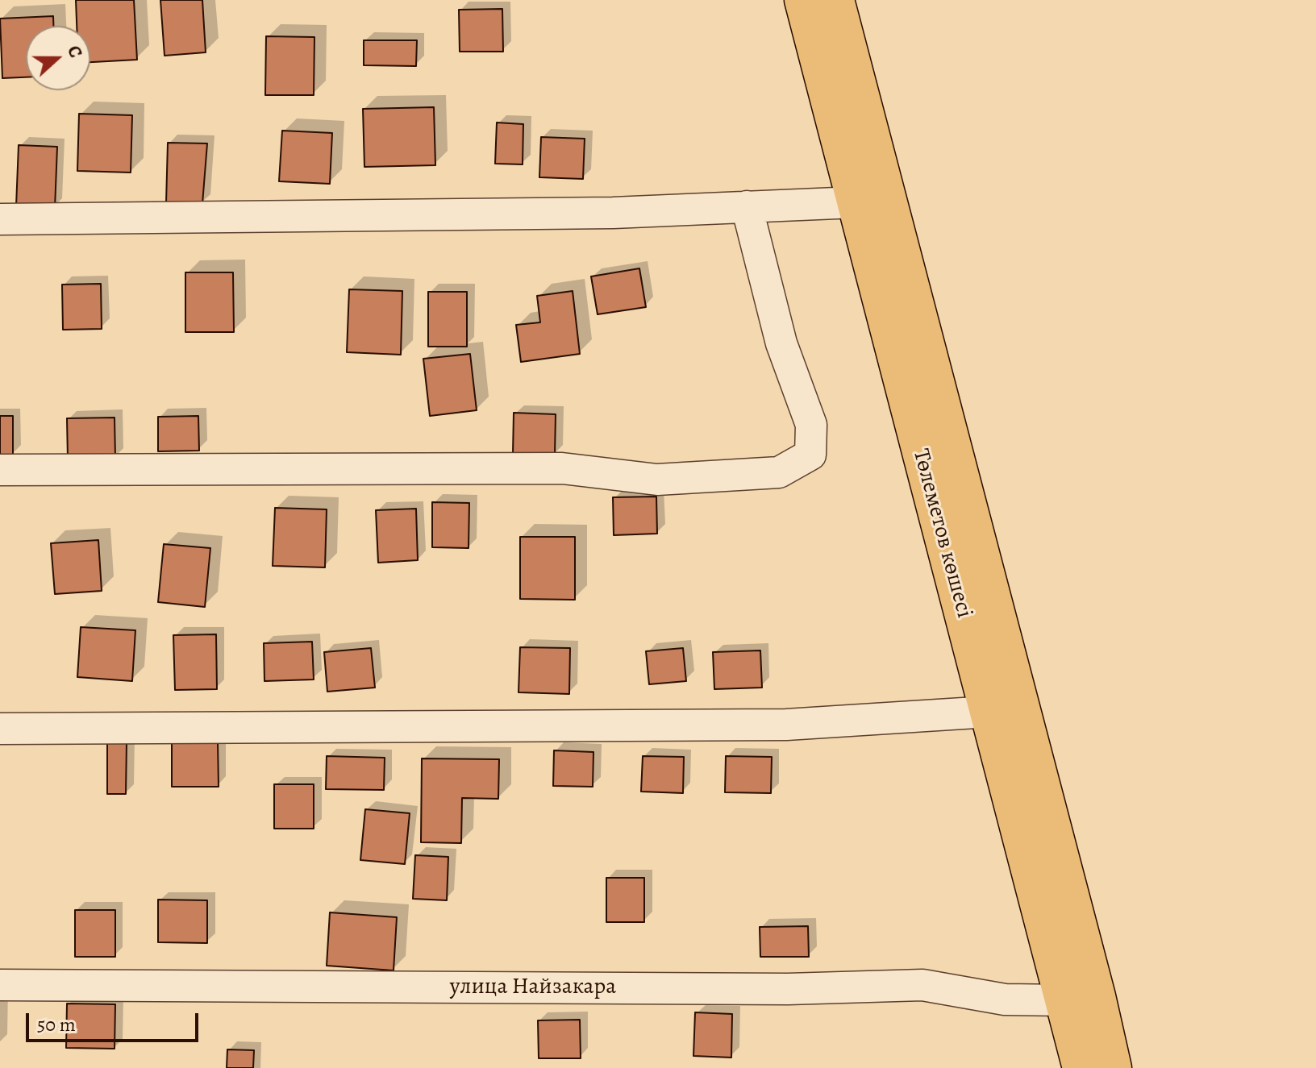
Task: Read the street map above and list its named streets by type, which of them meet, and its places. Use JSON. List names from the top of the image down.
{
  "streets": {
    "main road": ["Төлеметов көшесі"],
    "street": ["улица Найзакара"]
  },
  "crossings": [
    ["Төлеметов көшесі", "улица Найзакара"]
  ],
  "scale_bar": "50 m",
  "north": "right"
}
